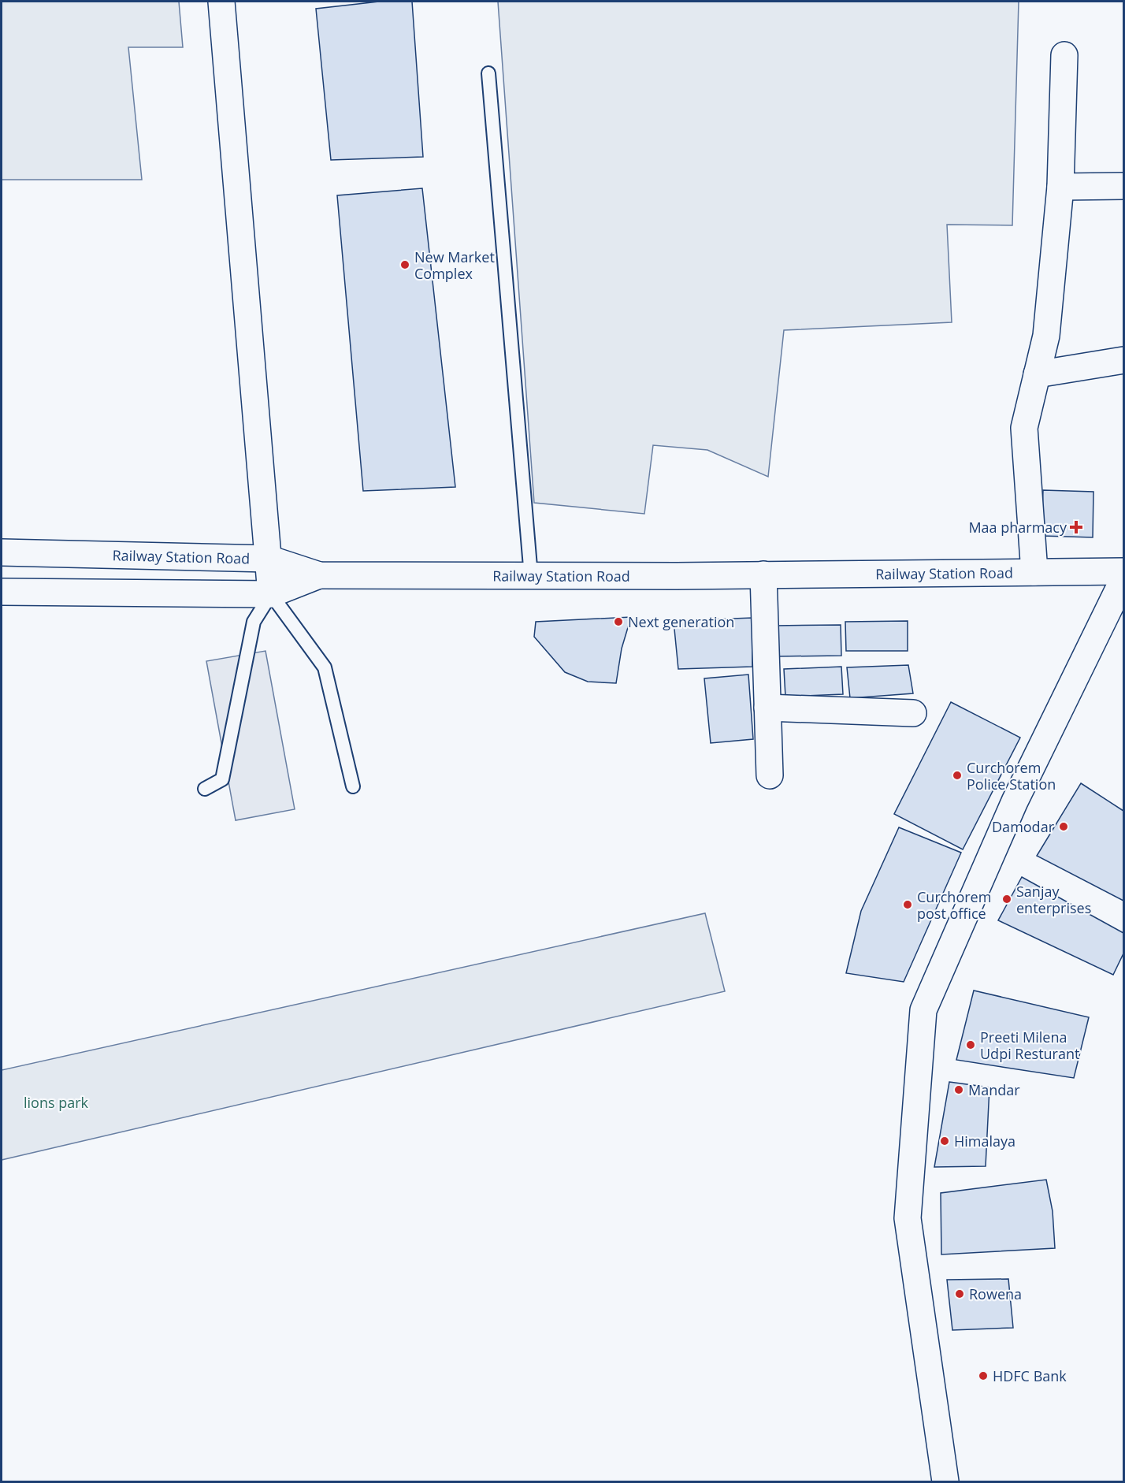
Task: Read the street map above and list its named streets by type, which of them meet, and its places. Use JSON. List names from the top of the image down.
{
  "streets": {
    "street": ["Railway Station Road"]
  },
  "parks": ["lions park"],
  "places": {
    "other": [
      "New Market Complex",
      "Next generation",
      "Curchorem Police Station",
      "Damodar",
      "Sanjay enterprises",
      "Curchorem post office",
      "Preeti Milena Udpi Resturant",
      "Mandar",
      "Himalaya",
      "Rowena",
      "HDFC Bank"
    ],
    "health": ["Maa pharmacy"]
  }
}
